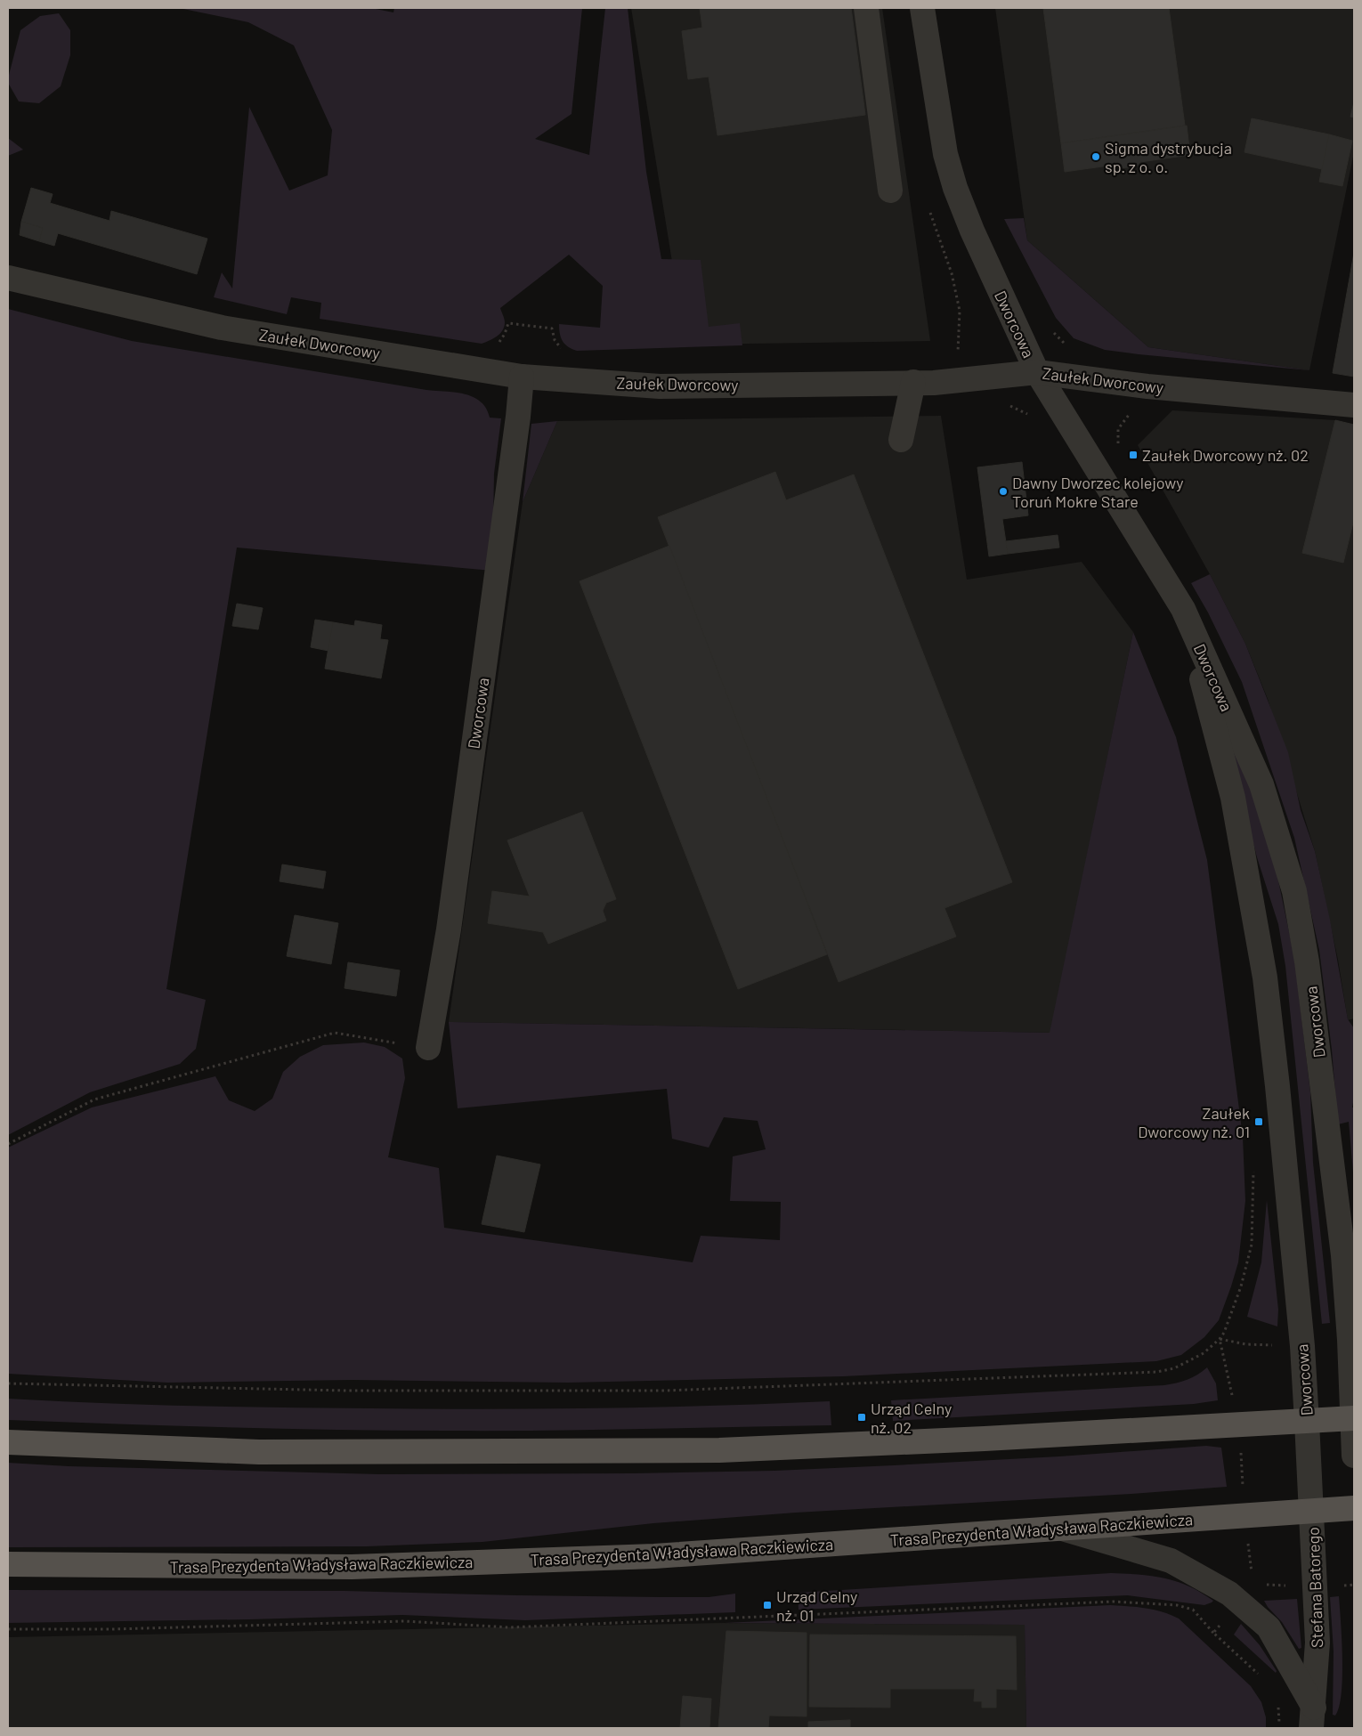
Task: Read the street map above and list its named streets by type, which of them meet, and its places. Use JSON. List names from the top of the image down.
{
  "streets": {
    "main road": ["Trasa Prezydenta Władysława Raczkiewicza"],
    "street": ["Dworcowa", "Zaułek Dworcowy", "Stefana Batorego"]
  },
  "crossings": [
    ["Dworcowa", "Zaułek Dworcowy"],
    ["Dworcowa", "Stefana Batorego"],
    ["Trasa Prezydenta Władysława Raczkiewicza", "Stefana Batorego"]
  ],
  "places": {
    "other": ["Sigma dystrybucja sp. z o. o.", "Dawny Dworzec kolejowy Toruń Mokre Stare"],
    "transit": [
      "Zaułek Dworcowy nż. 02",
      "Zaułek Dworcowy nż. 01",
      "Urząd Celny nż. 02",
      "Urząd Celny nż. 01"
    ]
  }
}
